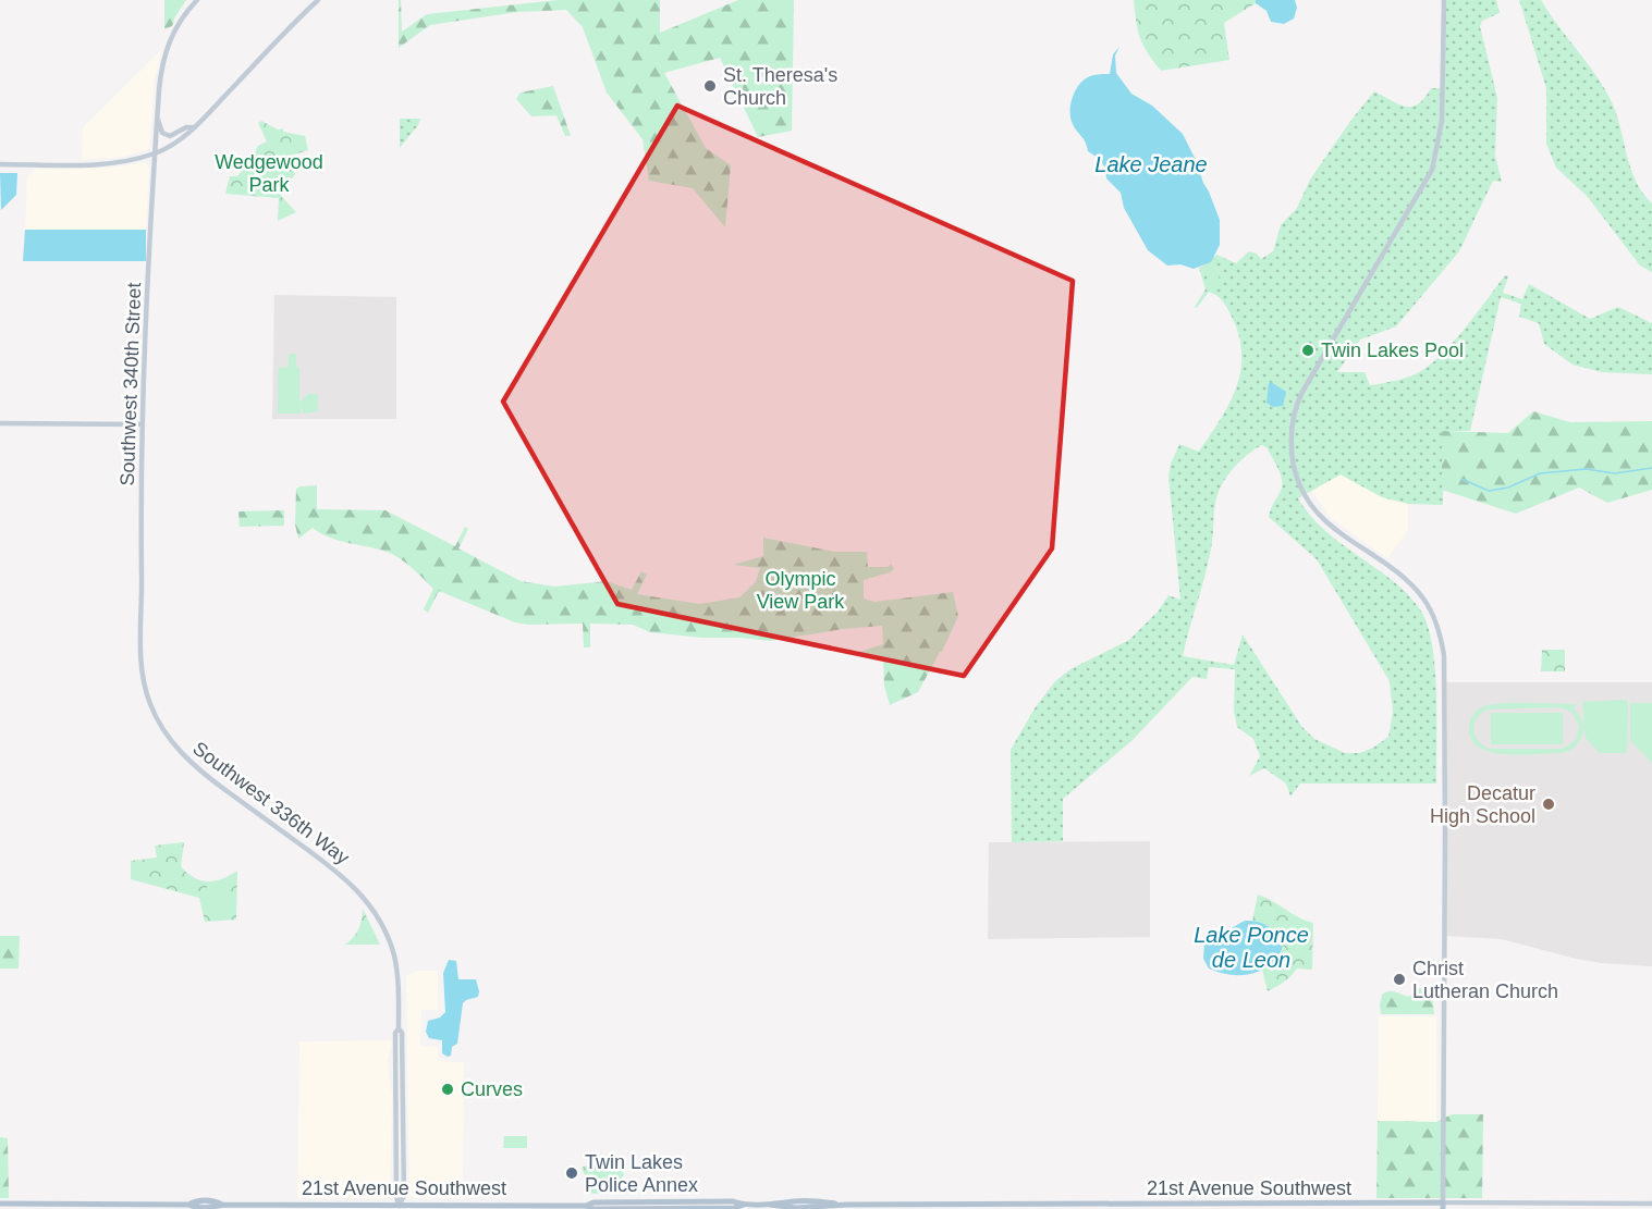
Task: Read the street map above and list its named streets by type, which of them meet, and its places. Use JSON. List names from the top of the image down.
{
  "streets": {
    "main road": ["Southwest 340th Street", "Southwest 336th Way", "21st Avenue Southwest"]
  },
  "crossings": [
    ["Southwest 340th Street", "Southwest 336th Way"]
  ],
  "water": ["Lake Jeane", "Lake Ponce de Leon"],
  "parks": ["Wedgewood Park", "Olympic View Park"],
  "places": [
    "St. Theresa's Church",
    "Twin Lakes Pool",
    "Decatur High School",
    "Christ Lutheran Church",
    "Curves",
    "Twin Lakes Police Annex"
  ]
}
